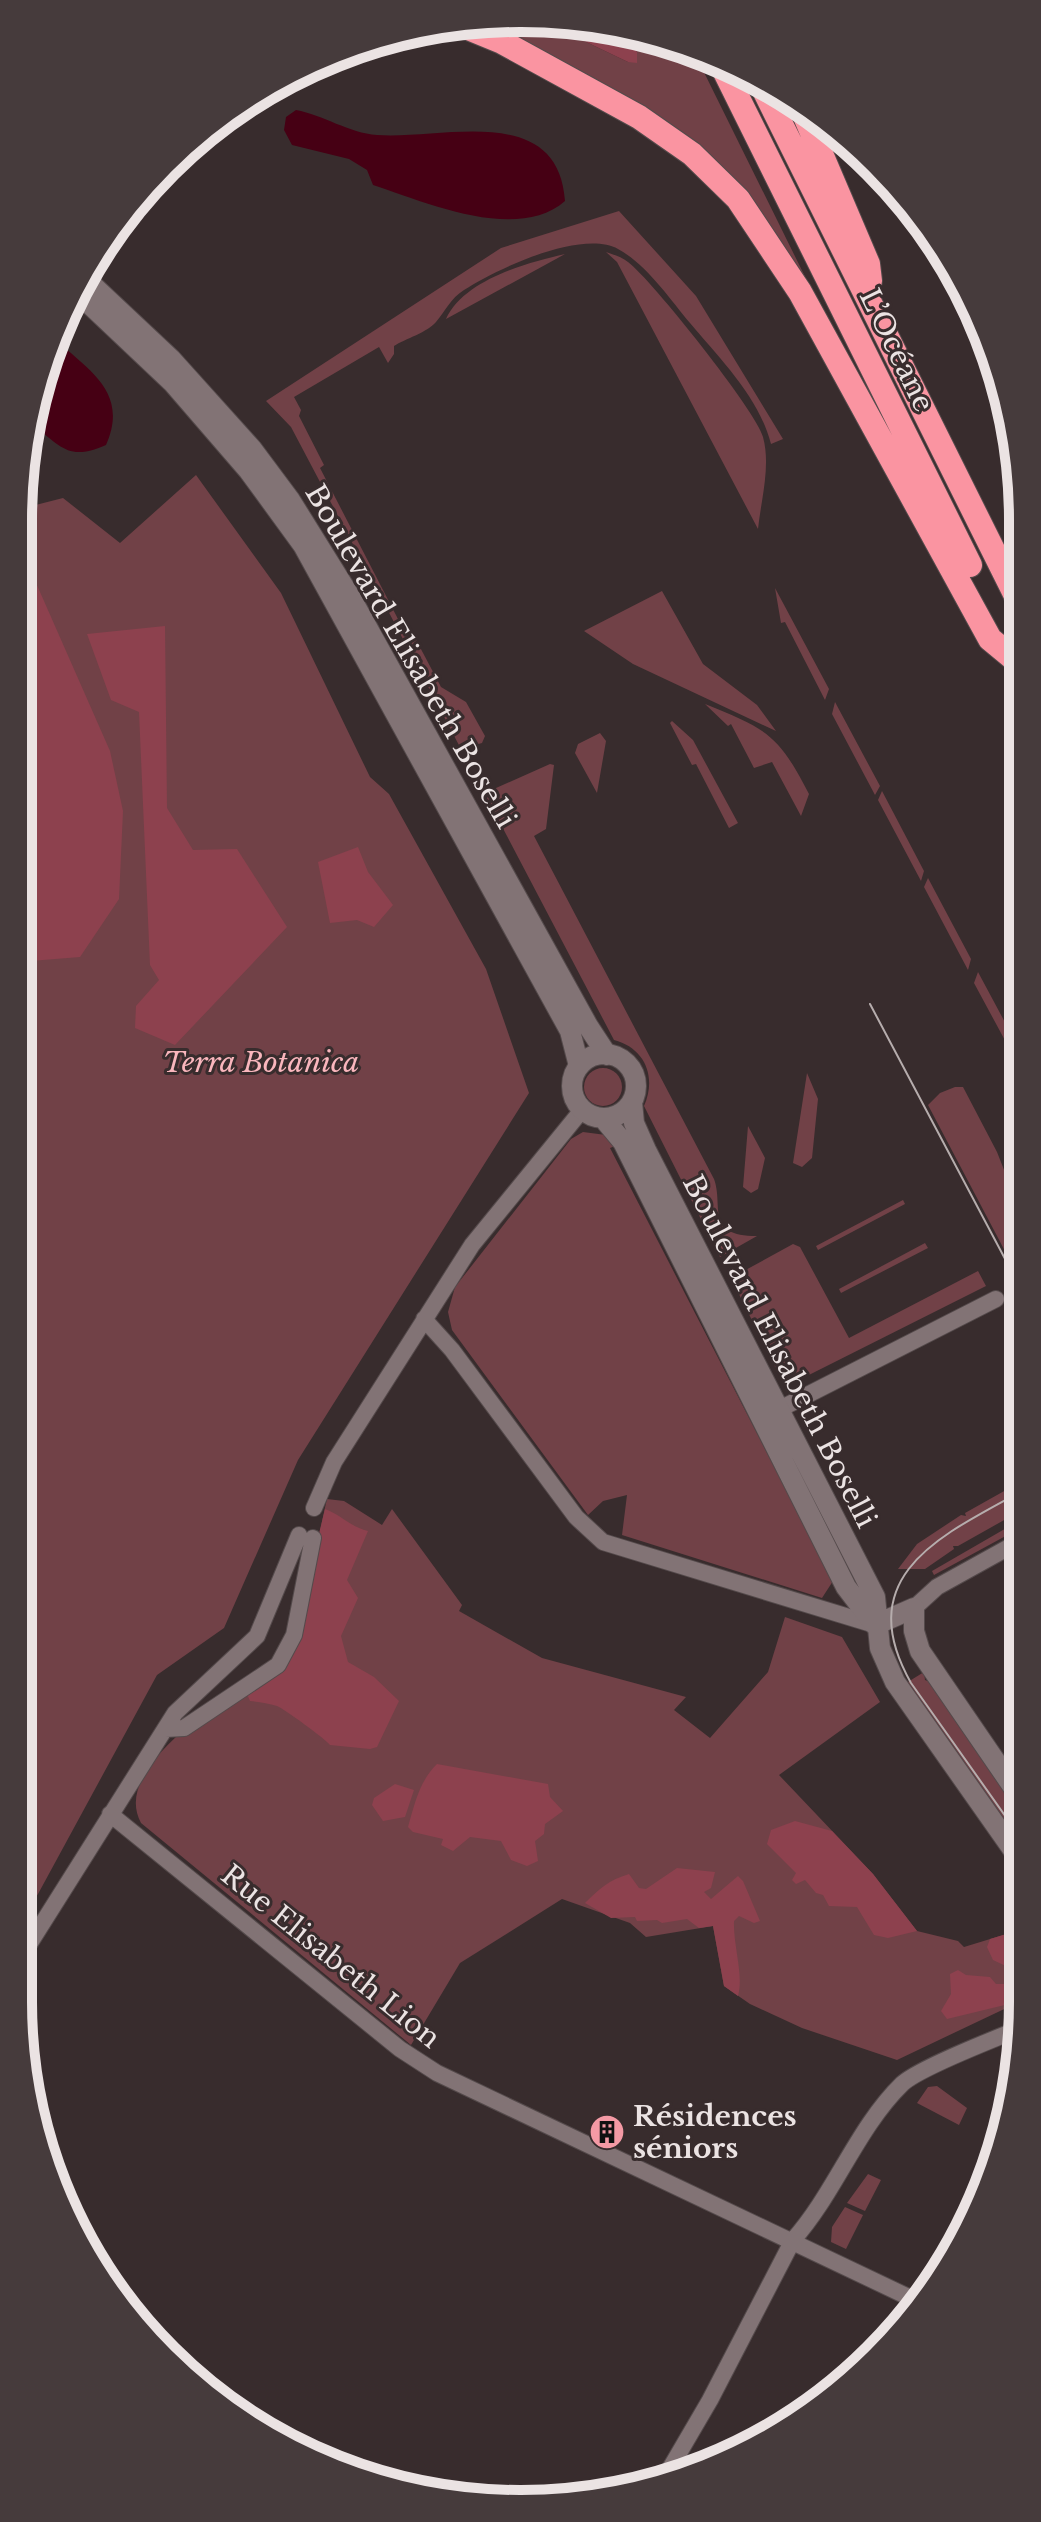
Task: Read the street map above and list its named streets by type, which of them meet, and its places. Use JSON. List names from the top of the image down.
{
  "streets": {
    "highway": ["L’Océane"],
    "street": ["Boulevard Elisabeth Boselli", "Rue Elisabeth Lion"]
  },
  "parks": ["Terra Botanica"],
  "places": {
    "building": ["Résidences séniors"]
  }
}
